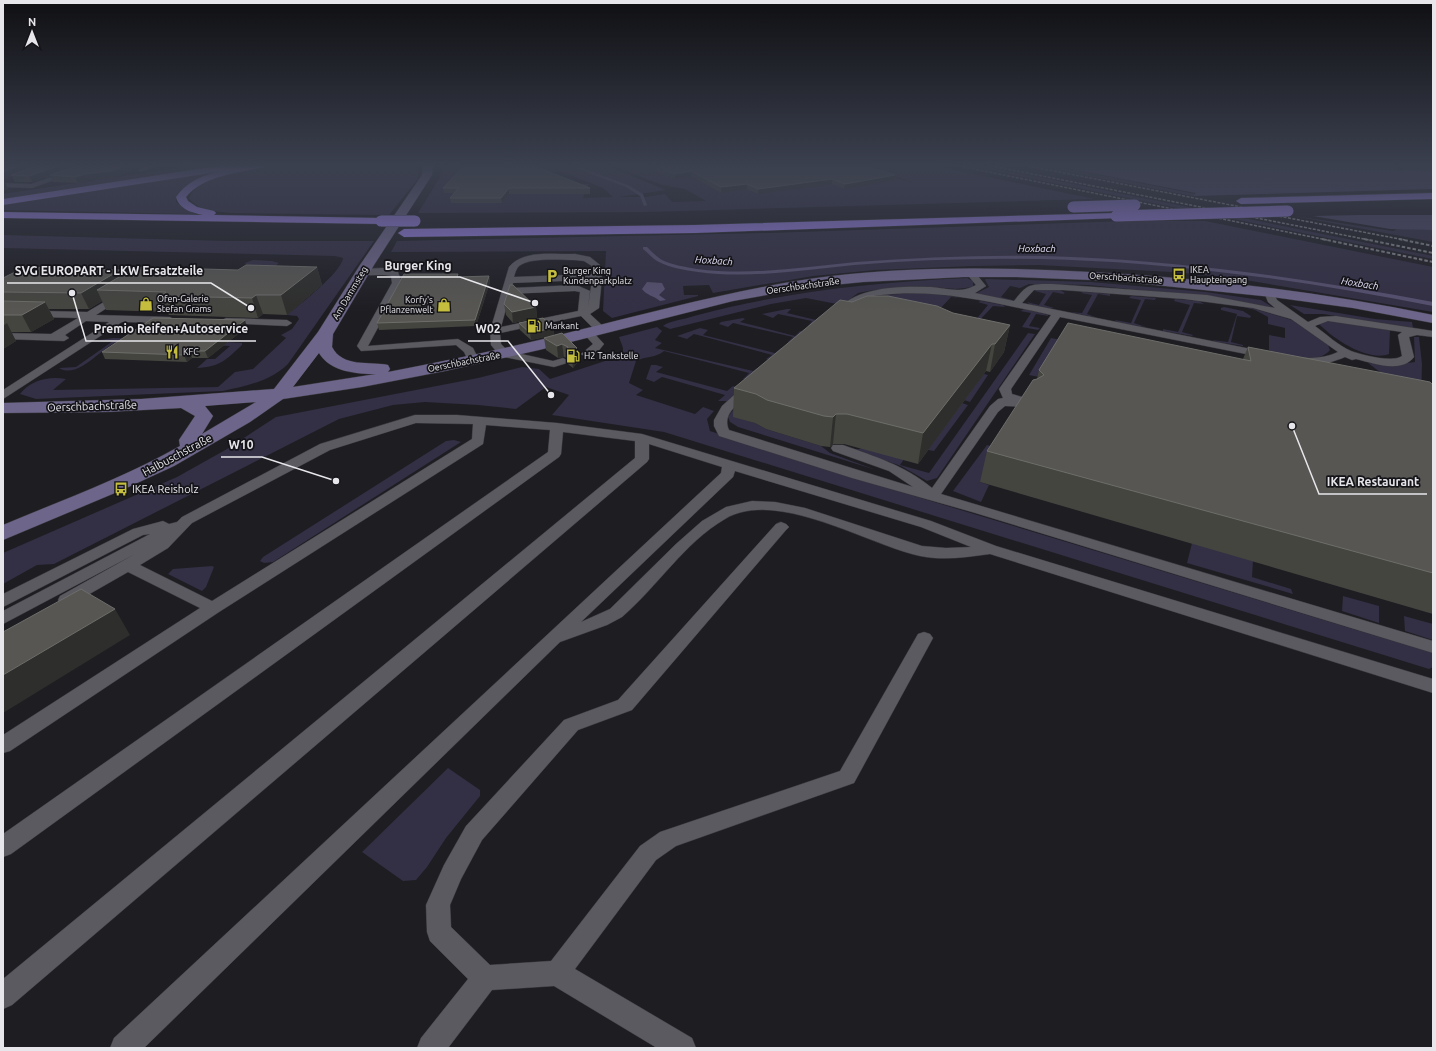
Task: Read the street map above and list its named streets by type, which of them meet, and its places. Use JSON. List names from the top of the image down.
{
  "streets": {
    "main road": ["Oerschbachstraße", "Am Dammsteg", "Halbuschstraße"]
  },
  "crossings": [
    ["Oerschbachstraße", "Am Dammsteg"],
    ["Oerschbachstraße", "Halbuschstraße"],
    ["Am Dammsteg", "Halbuschstraße"]
  ],
  "water": ["Hoxbach"],
  "places": {
    "bus stop": ["IKEA Haupteingang", "IKEA Reisholz"],
    "parking": ["Burger King Kundenparkplatz"],
    "other": [
      "Premio Reifen+Autoservice",
      "Burger King",
      "SVG EUROPART - LKW Ersatzteile",
      "W02",
      "IKEA Restaurant",
      "W10"
    ],
    "shop": ["Ofen-Galerie Stefan Grams", "Korfy's Pflanzenwelt"],
    "fuel station": ["Markant", "H2 Tankstelle"],
    "restaurant": ["KFC"]
  },
  "north": "top"
}
